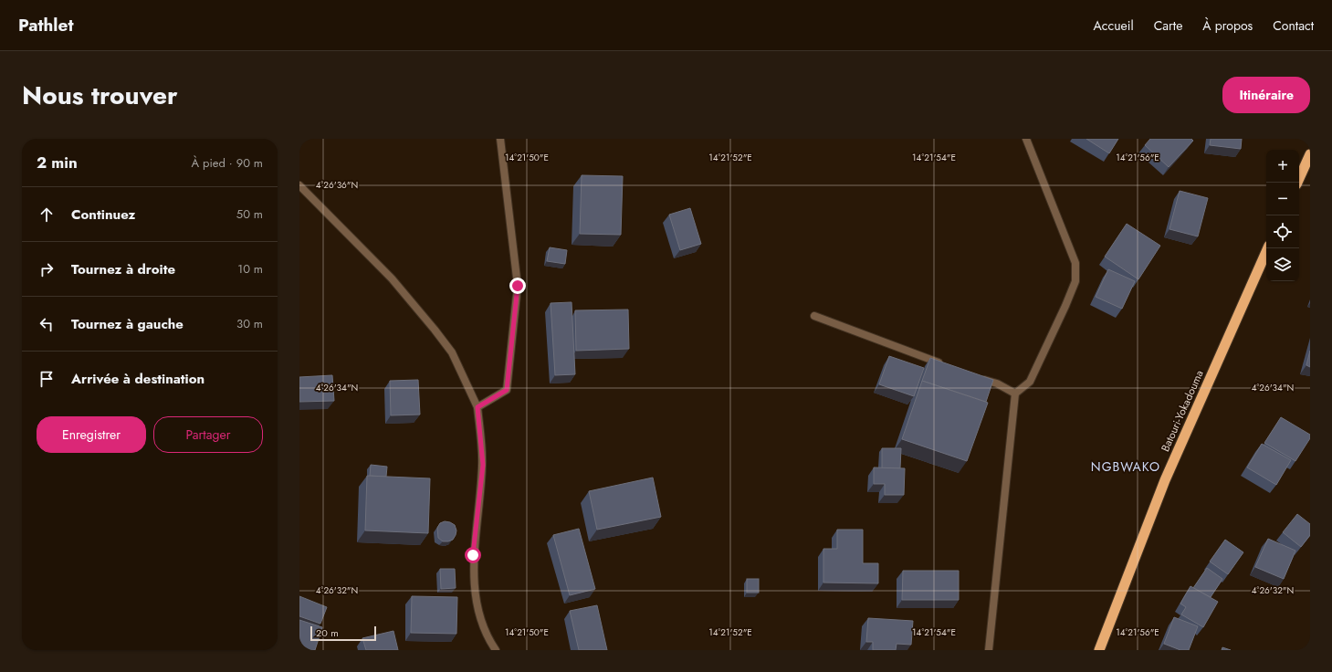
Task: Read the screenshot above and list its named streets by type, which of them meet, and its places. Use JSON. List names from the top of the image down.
{
  "streets": {
    "highway": ["Batouri-Yokadouma"]
  },
  "districts": ["NGBWAKO"],
  "scale_bar": "20 m",
  "page": {
    "header": "Pathlet",
    "nav": [
      "Accueil",
      "Carte",
      "À propos",
      "Contact"
    ],
    "title": "Nous trouver",
    "buttons": [
      "Itinéraire",
      ["Enregistrer", "Partager"]
    ],
    "heading": ["2 min", "À pied · 90 m"],
    "map_buttons": ["+", "−"],
    "list": [
      ["Continuez", "50 m"],
      ["Tournez à droite", "10 m"],
      ["Tournez à gauche", "30 m"],
      "Arrivée à destination"
    ],
    "scale": "20 m"
  },
  "coordinates": [
    "14°21'50\"E",
    "14°21'52\"E",
    "14°21'54\"E",
    "14°21'56\"E",
    "4°26'36\"N",
    "4°26'34\"N",
    "4°26'32\"N"
  ]
}
